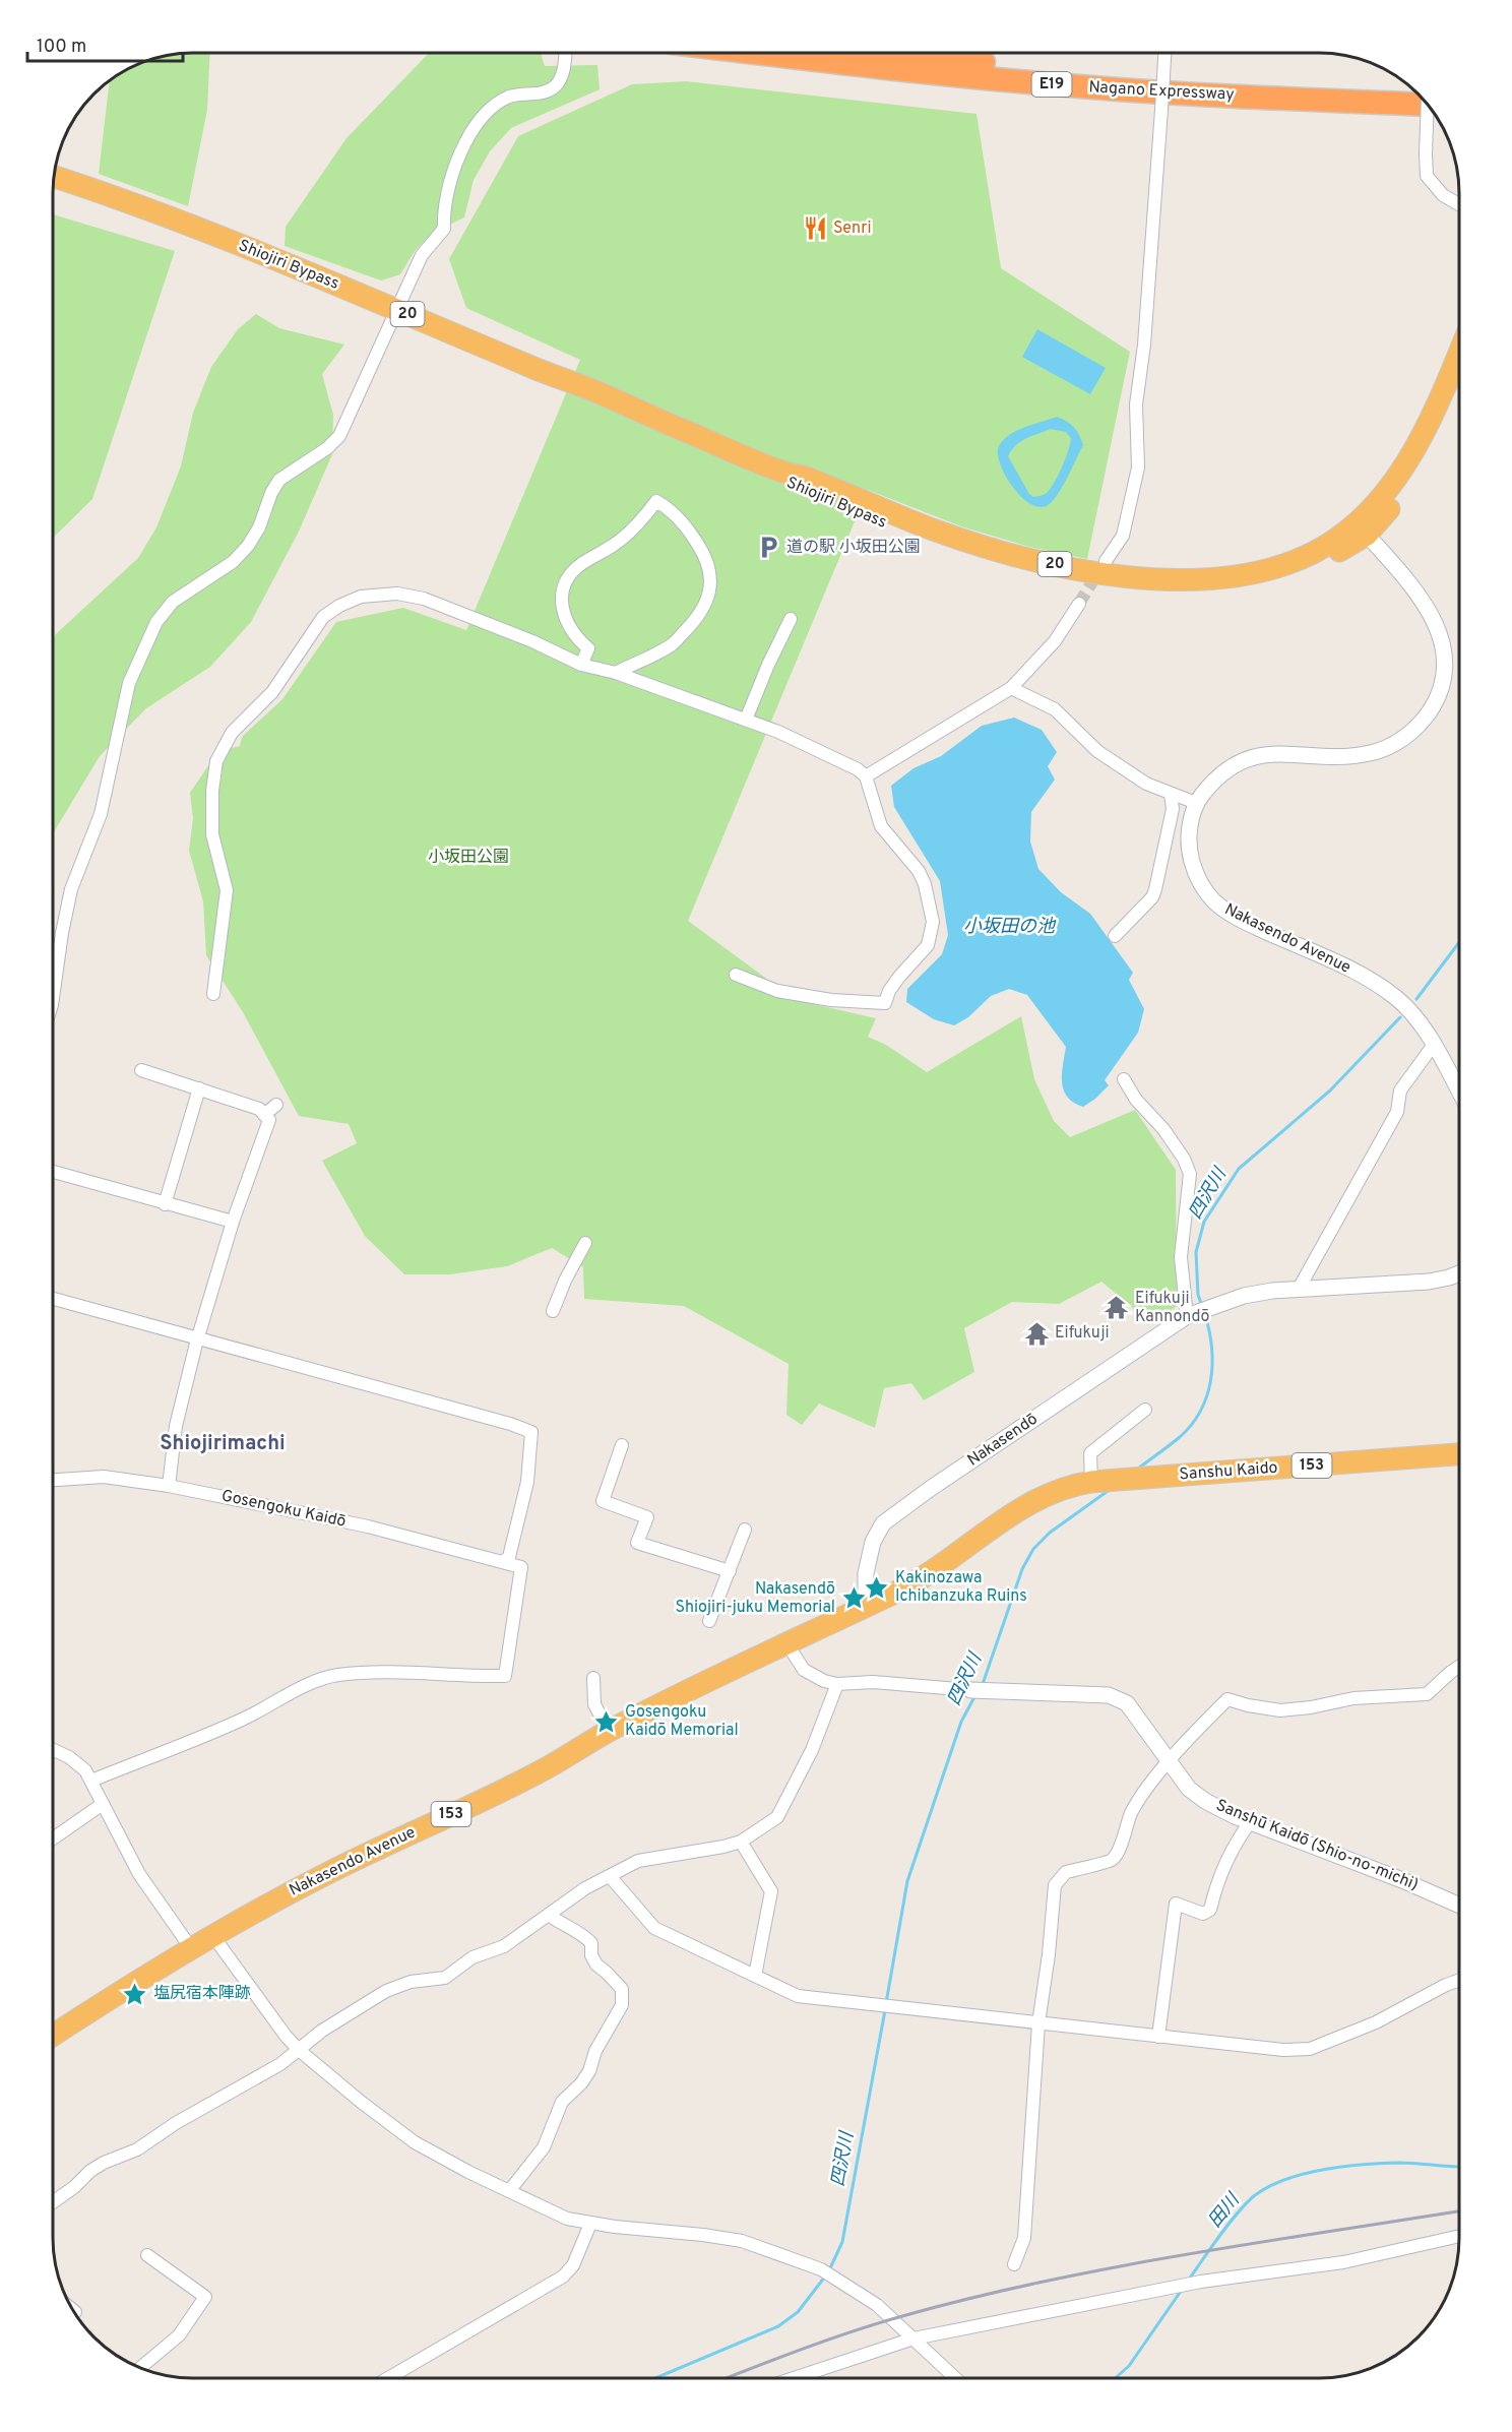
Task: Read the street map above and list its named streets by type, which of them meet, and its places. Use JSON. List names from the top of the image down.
{
  "streets": {
    "highway": [
      "E19",
      "Nagano Expressway",
      "Shiojiri Bypass",
      "20",
      "Nakasendo Avenue",
      "153",
      "Sanshu Kaido"
    ],
    "street": ["Nakasendō", "Gosengoku Kaidō", "Sanshū Kaidō (Shio-no-michi)"]
  },
  "crossings": [
    ["Shiojiri Bypass", "20"],
    ["Shiojiri Bypass", "Nakasendo Avenue"],
    ["20", "Nakasendo Avenue"],
    ["Nakasendo Avenue", "Nakasendō"],
    ["Nakasendo Avenue", "153"],
    ["Nakasendo Avenue", "Sanshū Kaidō (Shio-no-michi)"],
    ["Nakasendō", "153"],
    ["153", "Sanshu Kaido"]
  ],
  "districts": ["Shiojirimachi"],
  "water": ["小坂田の池", "四沢川", "田川"],
  "parks": ["小坂田公園"],
  "places": {
    "restaurant": ["Senri"],
    "parking": ["道の駅 小坂田公園"],
    "temple": ["Eifukuji Kannondō", "Eifukuji"],
    "place": [
      "Kakinozawa Ichibanzuka Ruins",
      "Nakasendō Shiojiri-juku Memorial",
      "Gosengoku Kaidō Memorial",
      "塩尻宿本陣跡"
    ]
  },
  "scale_bar": "100 m"
}
